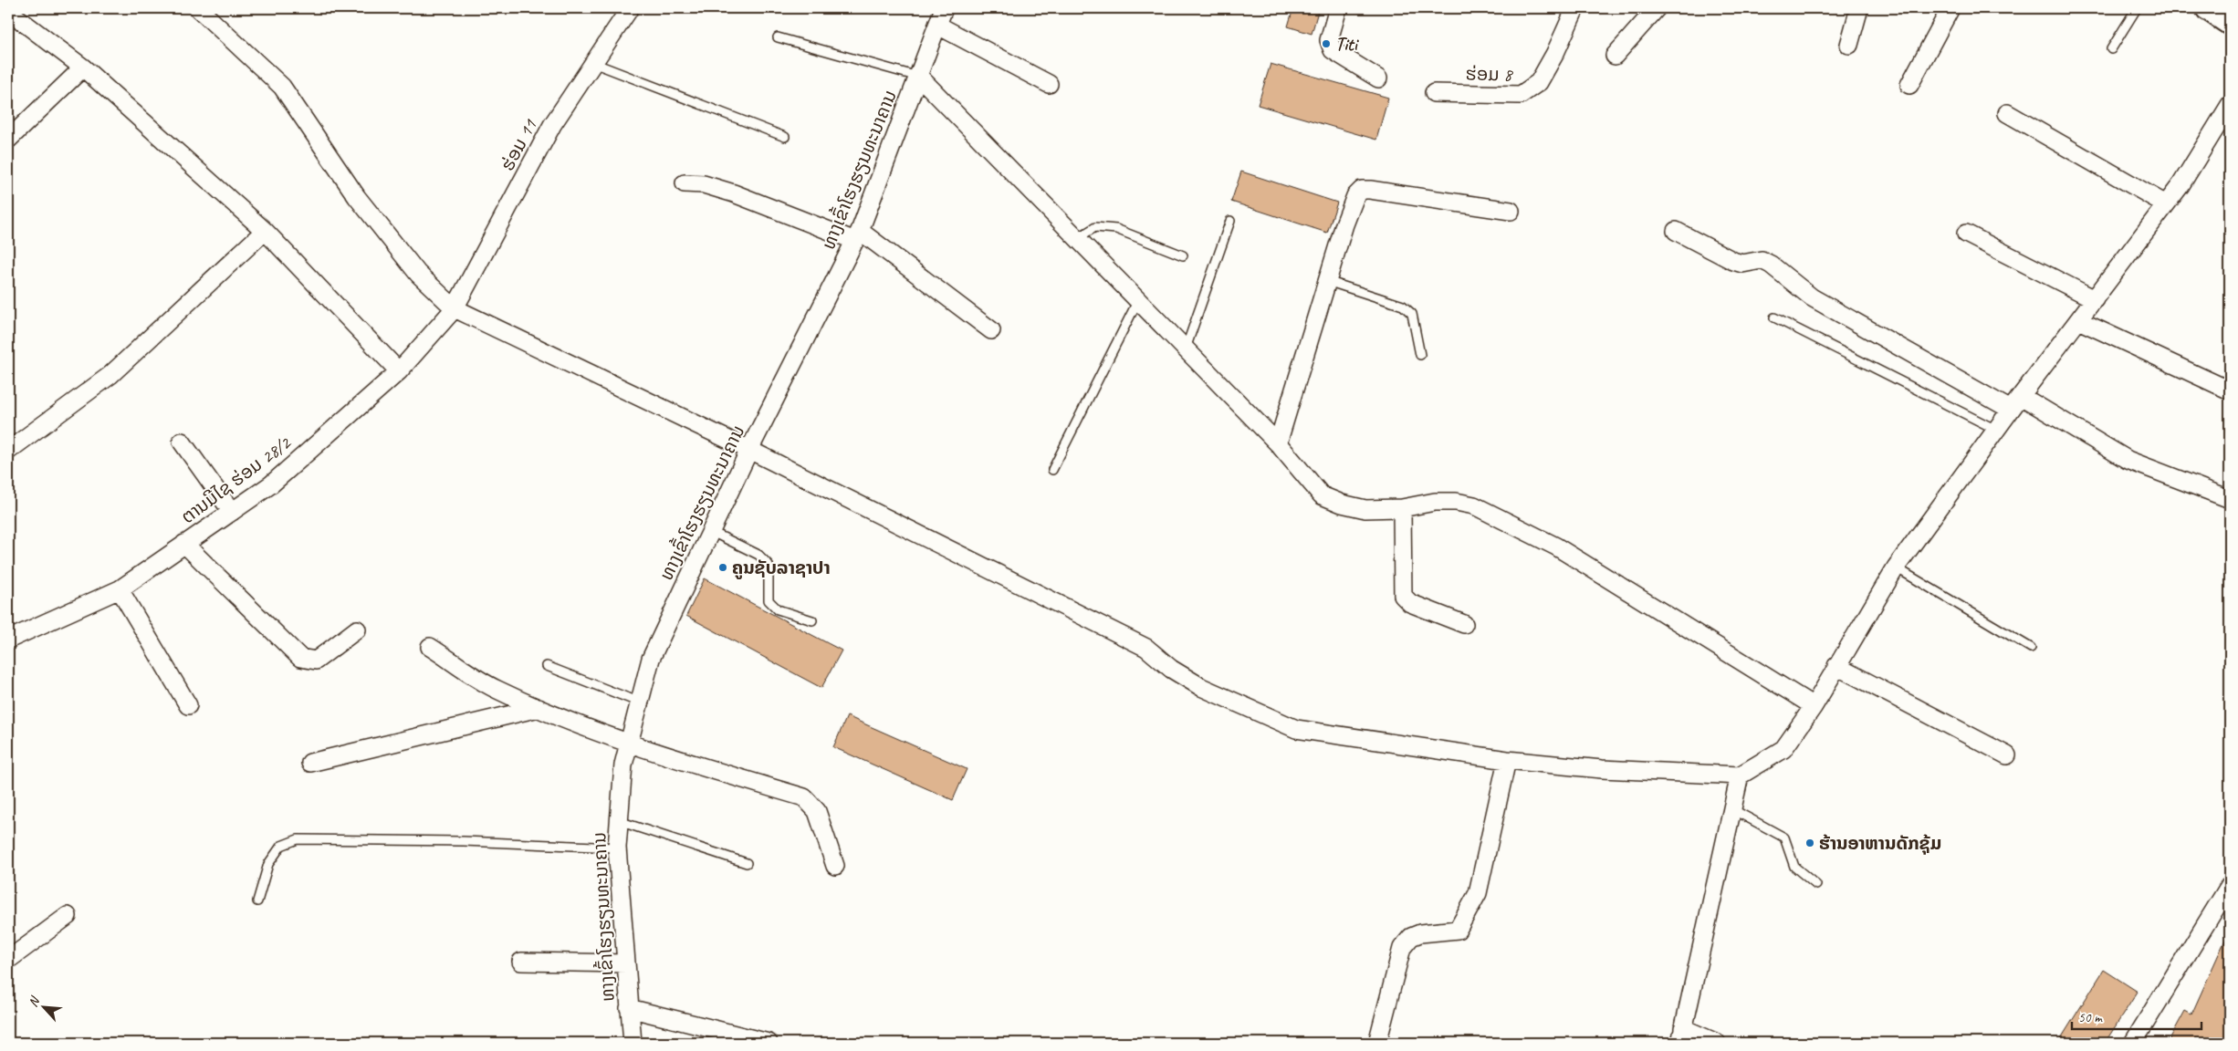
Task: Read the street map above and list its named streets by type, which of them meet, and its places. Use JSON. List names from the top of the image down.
{
  "streets": {
    "street": [
      "ຮ່ອມ 8",
      "ຮ່ອມ 11",
      "ທາງເຂົ້າໂຮງຮຽນທະນາຄານ",
      "ຕານມີໄຊ ຮ່ອມ 28/2"
    ]
  },
  "crossings": [
    ["ຮ່ອມ 11", "ຕານມີໄຊ ຮ່ອມ 28/2"]
  ],
  "places": ["Titi", "ຄູນຊັບລາຊາປາ", "ຮ້ານອາຫານດັກຊຸ້ມ"],
  "scale_bar": "50 m",
  "north": "top left"
}
